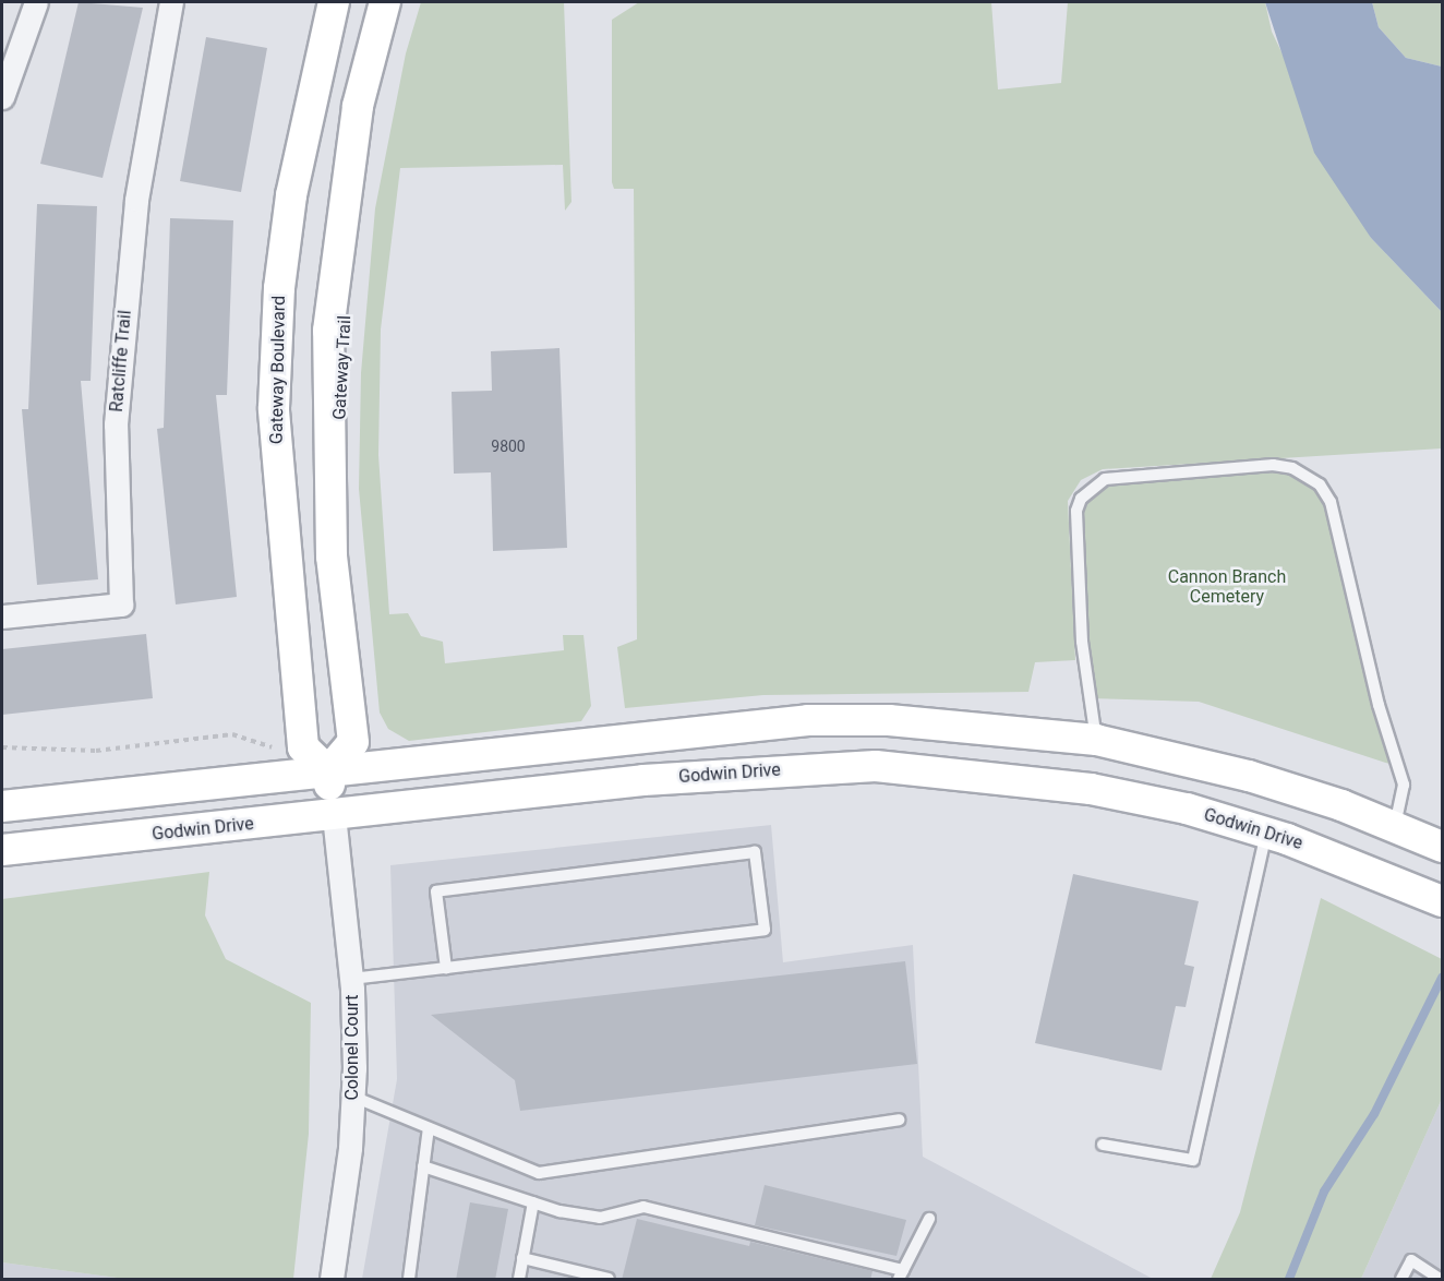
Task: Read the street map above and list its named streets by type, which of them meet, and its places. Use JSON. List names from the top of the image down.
{
  "streets": {
    "street": [
      "Ratcliffe Trail",
      "Gateway Boulevard",
      "Godwin Drive",
      "Colonel Court"
    ]
  },
  "crossings": [
    ["Godwin Drive", "Colonel Court"]
  ],
  "parks": ["Cannon Branch Cemetery"],
  "house_numbers": ["9800"]
}
